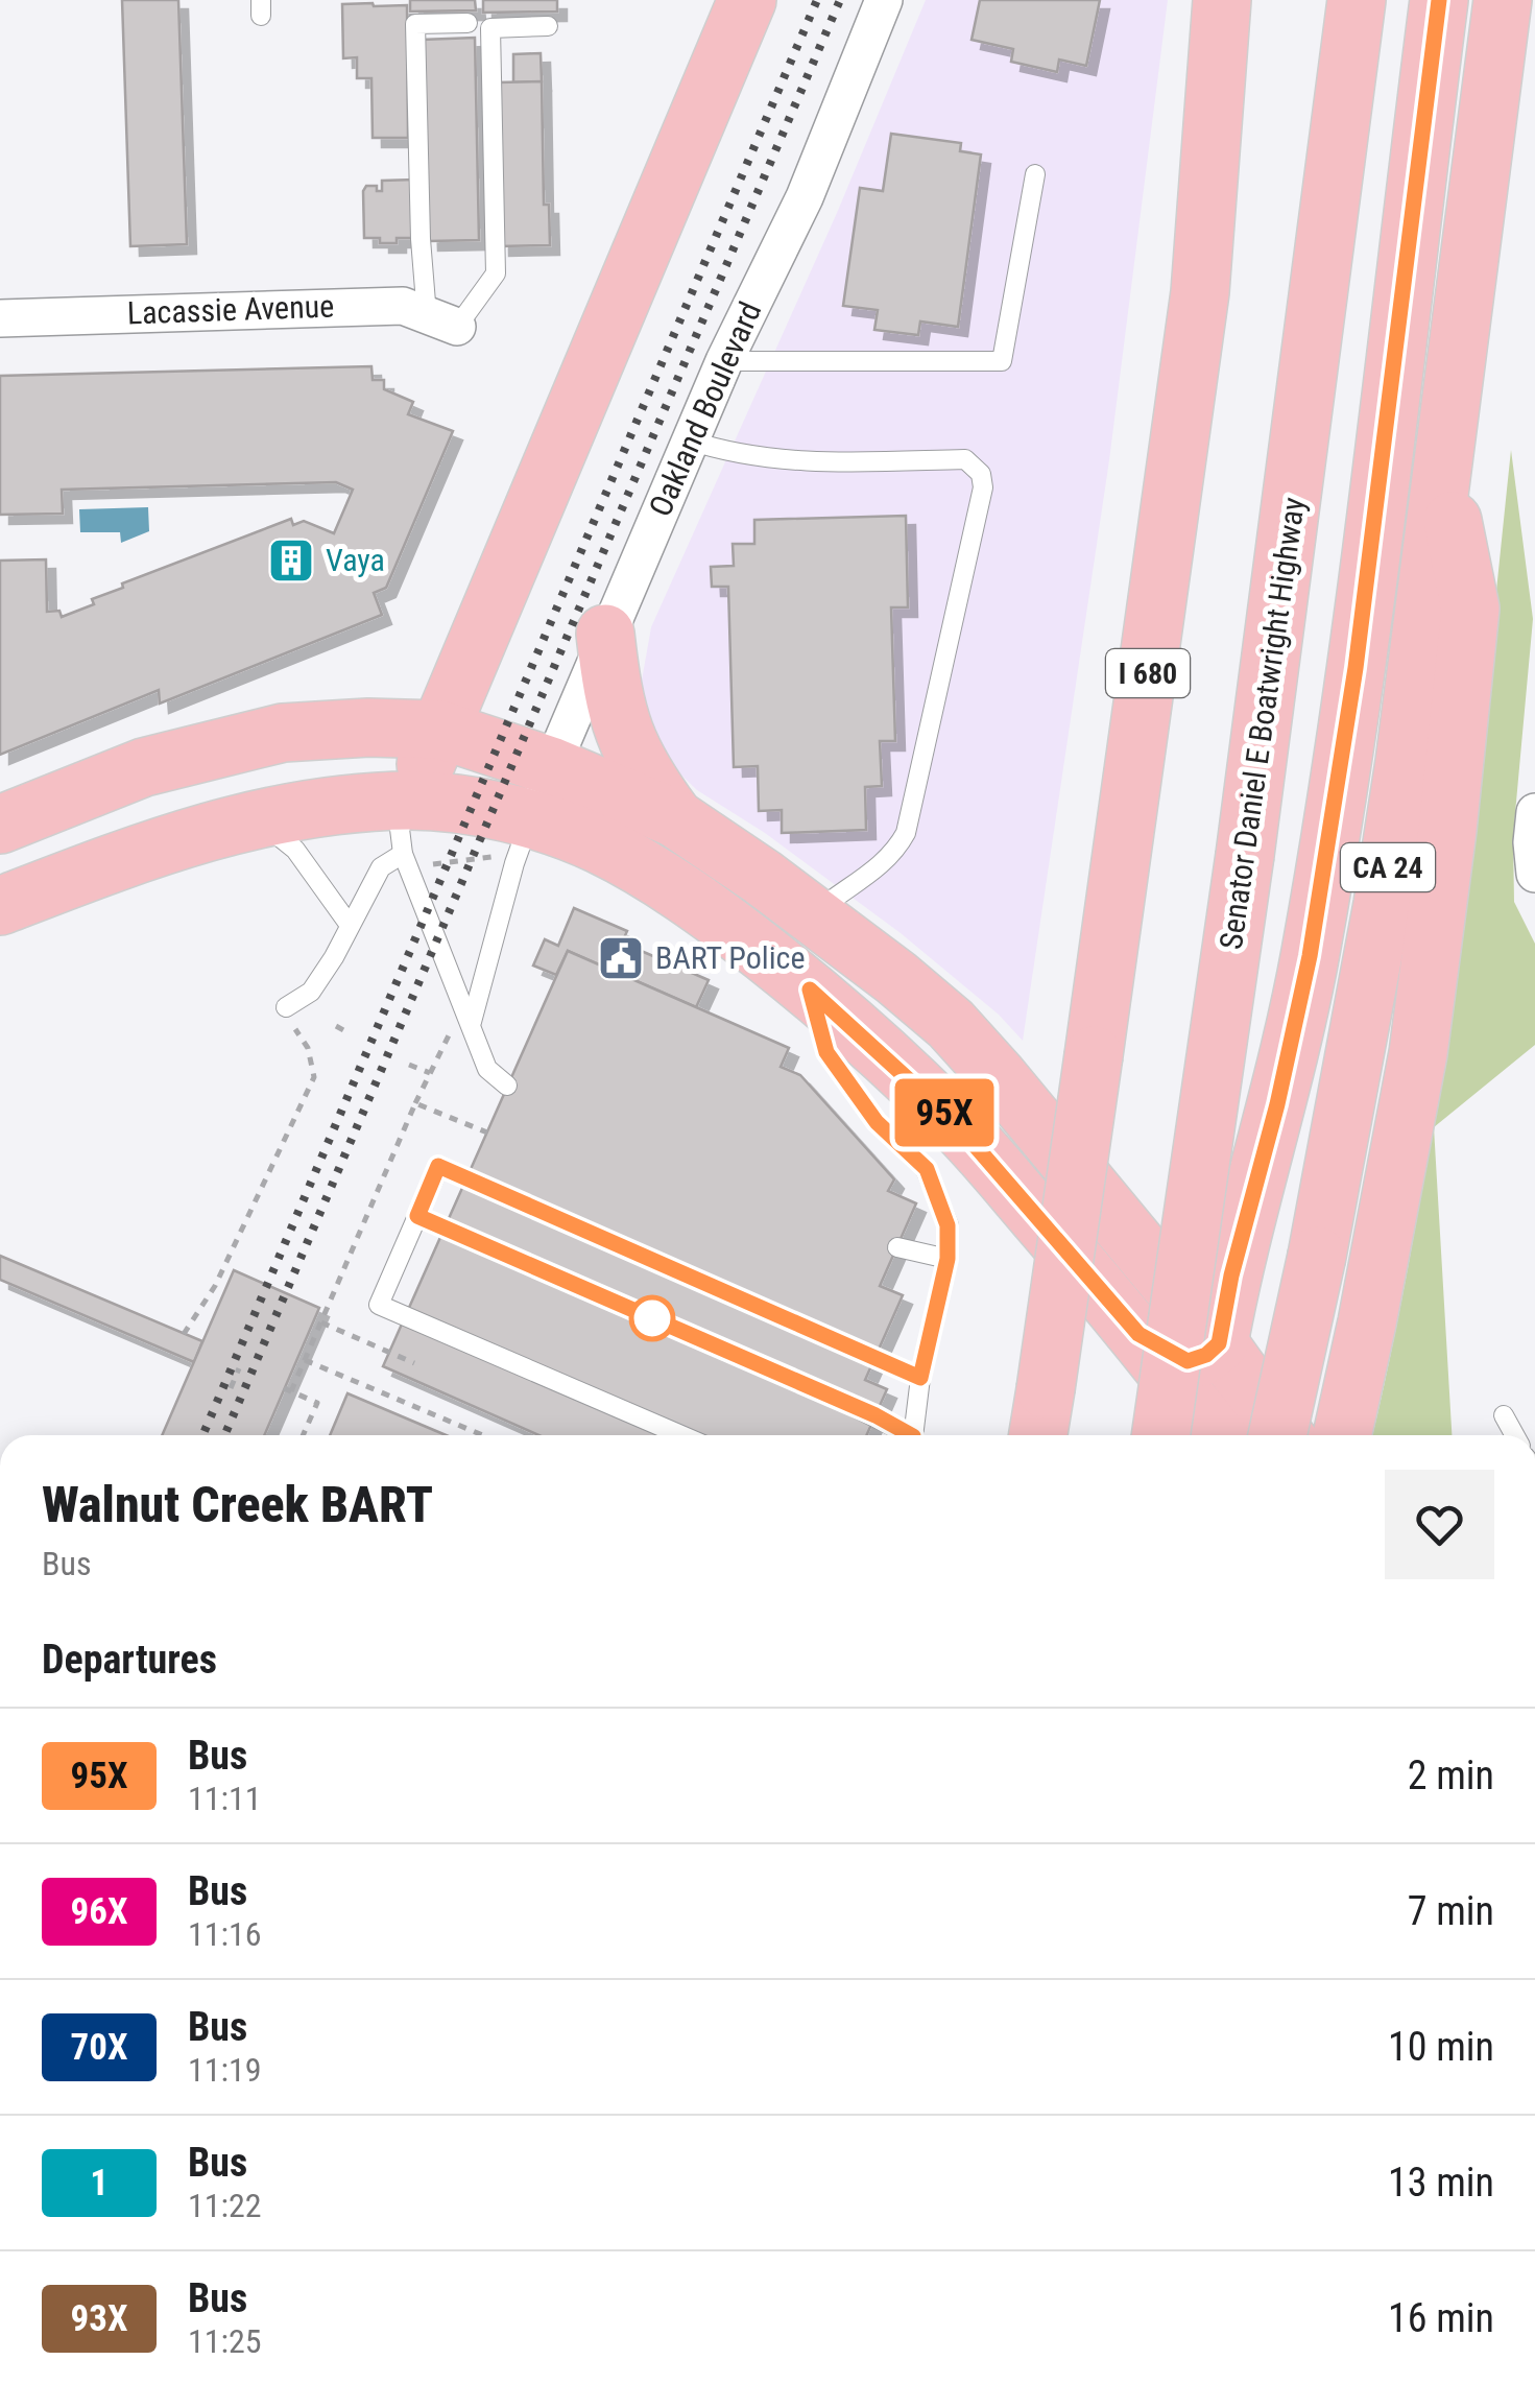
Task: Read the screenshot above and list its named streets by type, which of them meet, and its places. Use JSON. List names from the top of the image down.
{
  "streets": {
    "highway": ["I 680", "Senator Daniel E Boatwright Highway", "CA 24"],
    "street": ["Lacassie Avenue", "Oakland Boulevard"]
  },
  "places": {
    "building": ["Vaya"],
    "public building": ["BART Police"]
  },
  "lines": ["bus line 95X"],
  "page": {
    "on_map": "95X",
    "heading": [
      ["Walnut Creek BART", "Bus"],
      "Departures"
    ],
    "list": [
      {
        "mark": "95X",
        "name": "Bus",
        "note": "11:11",
        "value": "2 min"
      },
      {
        "mark": "96X",
        "name": "Bus",
        "note": "11:16",
        "value": "7 min"
      },
      {
        "mark": "70X",
        "name": "Bus",
        "note": "11:19",
        "value": "10 min"
      },
      {
        "mark": "1",
        "name": "Bus",
        "note": "11:22",
        "value": "13 min"
      },
      {
        "mark": "93X",
        "name": "Bus",
        "note": "11:25",
        "value": "16 min"
      }
    ]
  }
}
